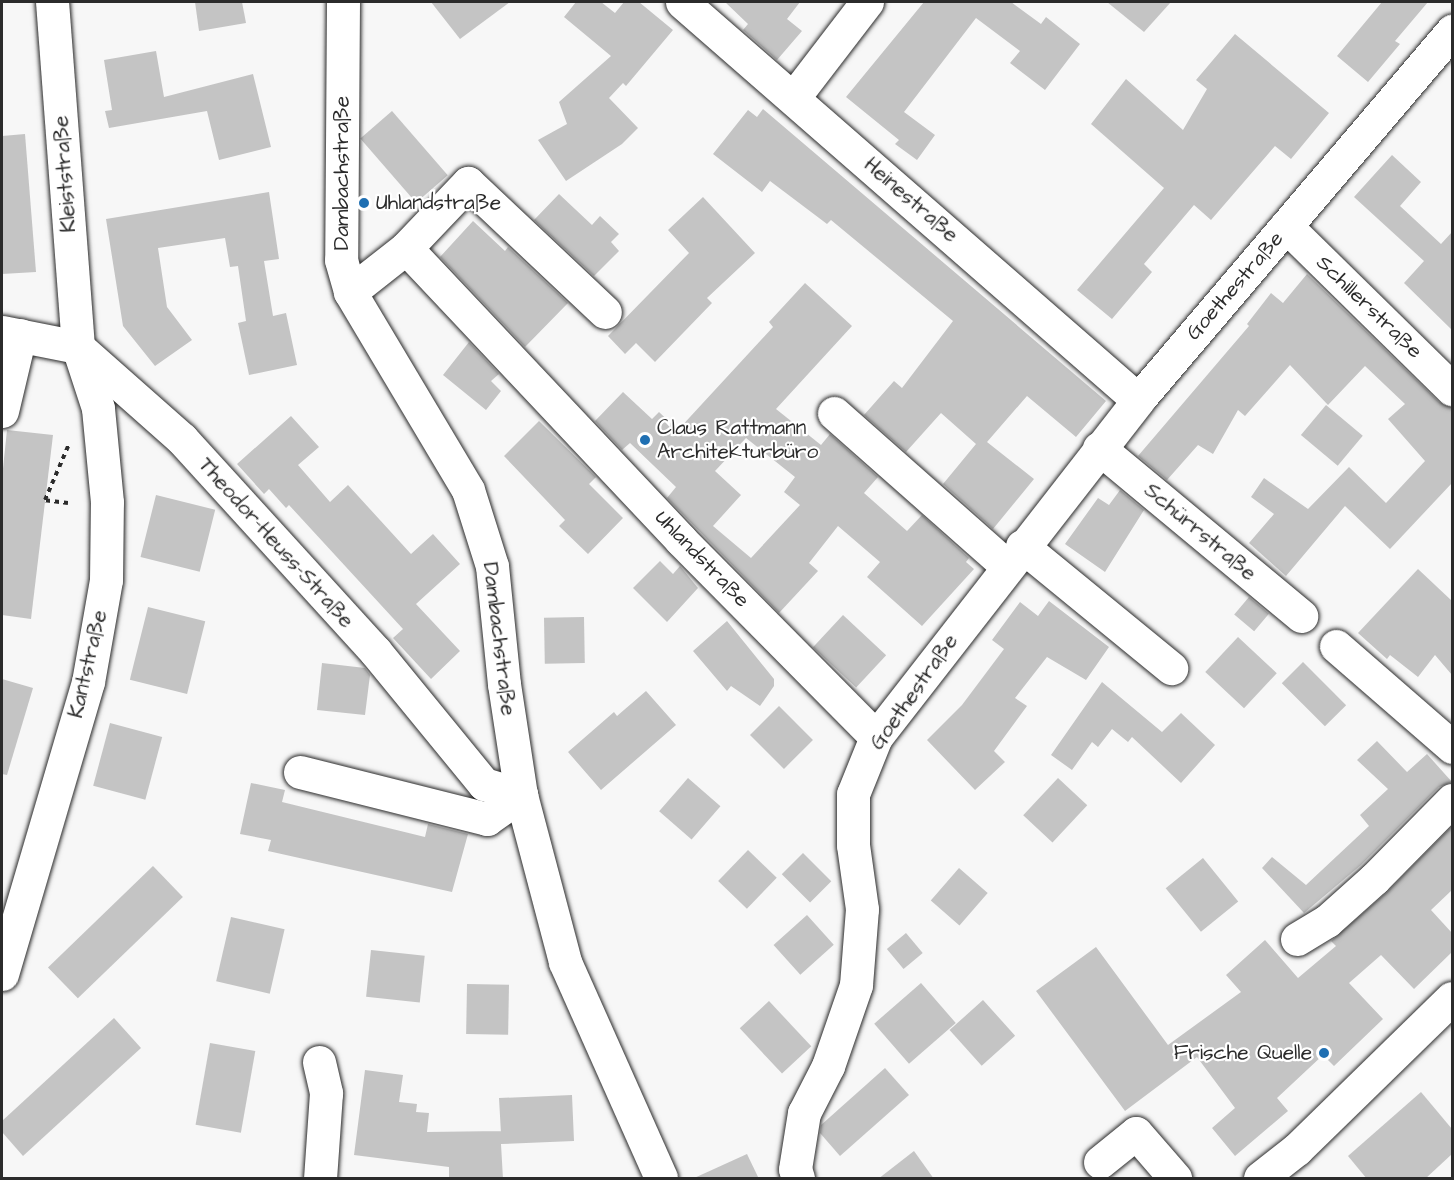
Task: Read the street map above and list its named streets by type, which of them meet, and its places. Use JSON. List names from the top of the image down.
{
  "streets": {
    "street": [
      "Dambachstraße",
      "Kleiststraße",
      "Heinestraße",
      "Goethestraße",
      "Schillerstraße",
      "Schürrstraße",
      "Theodor-Heuss-Straße",
      "Uhlandstraße",
      "Kantstraße"
    ]
  },
  "crossings": [
    ["Dambachstraße", "Theodor-Heuss-Straße"],
    ["Kleiststraße", "Theodor-Heuss-Straße"],
    ["Kleiststraße", "Kantstraße"],
    ["Heinestraße", "Goethestraße"],
    ["Goethestraße", "Schillerstraße"],
    ["Goethestraße", "Schürrstraße"],
    ["Goethestraße", "Uhlandstraße"],
    ["Theodor-Heuss-Straße", "Kantstraße"]
  ],
  "places": ["Uhlandstraße", "Claus Rattmann Architekturbüro", "Frische Quelle"]
}
